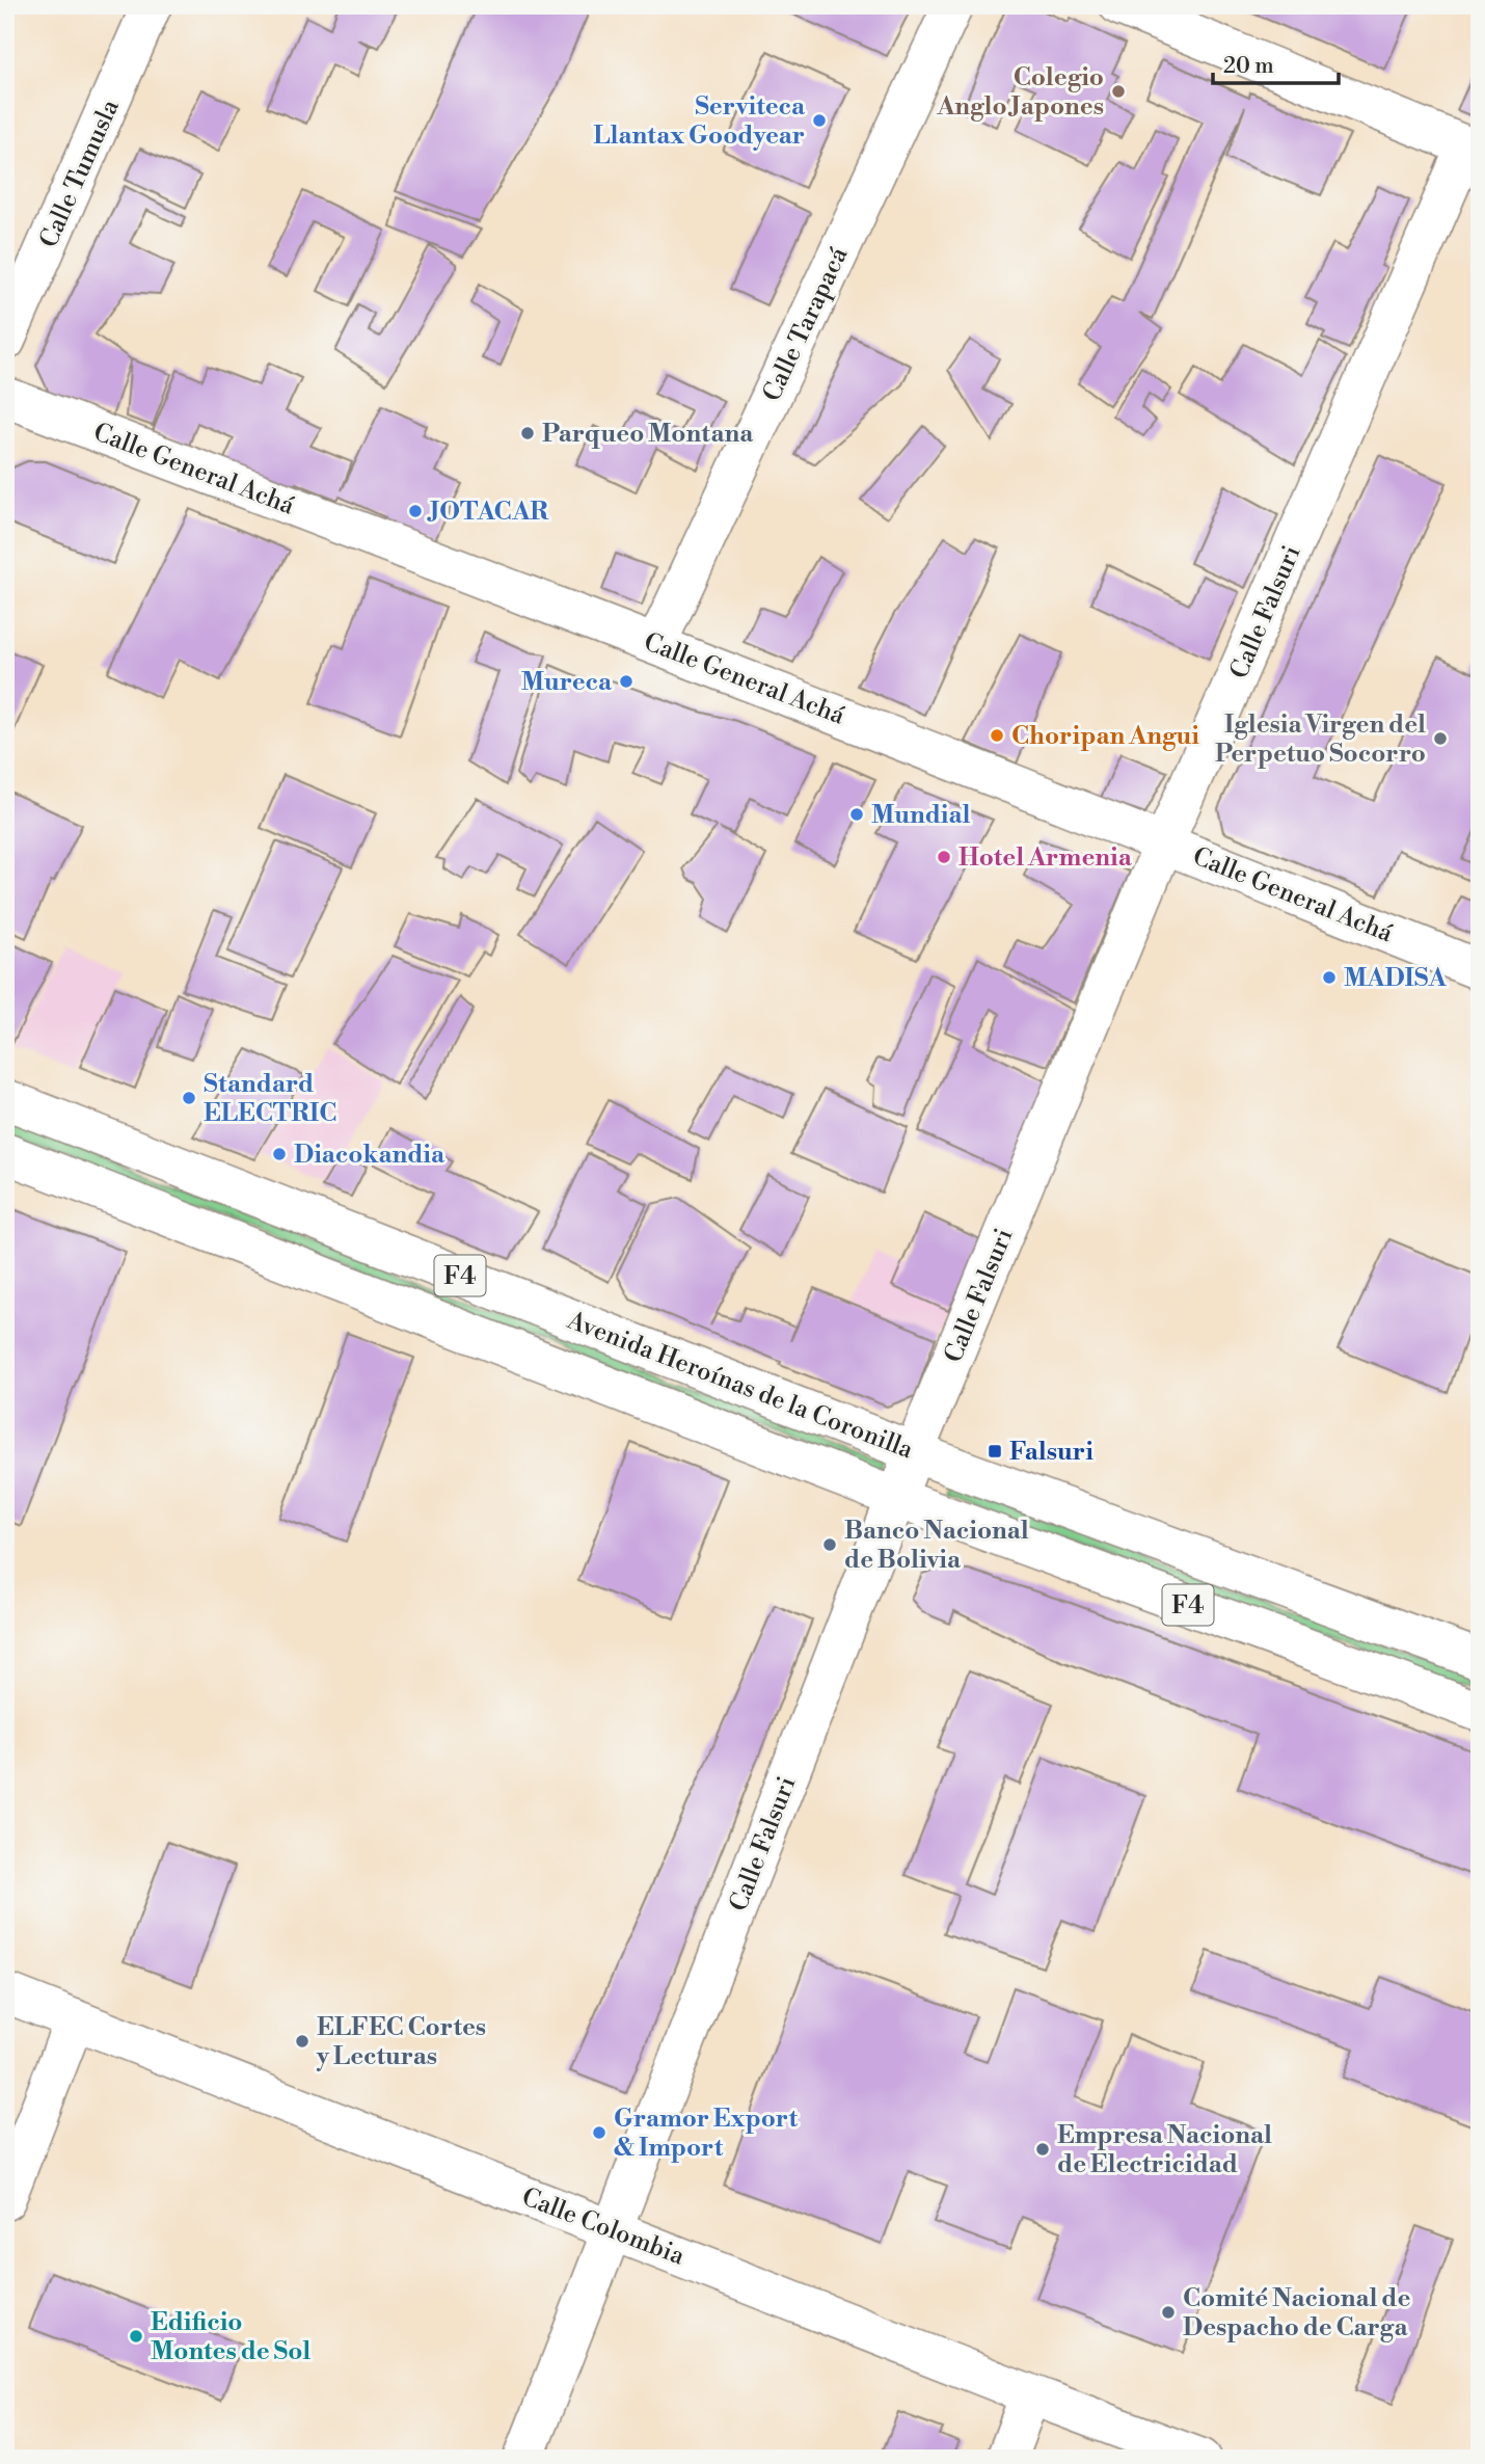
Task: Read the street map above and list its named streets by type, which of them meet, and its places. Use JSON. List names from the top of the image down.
{
  "streets": {
    "street": [
      "Calle Tumusla",
      "Calle Tarapacá",
      "Calle General Achá",
      "Calle Falsuri",
      "F4",
      "Avenida Heroínas de la Coronilla",
      "Calle Colombia"
    ]
  },
  "crossings": [
    ["Calle Tarapacá", "Calle General Achá"],
    ["Calle General Achá", "Calle Falsuri"],
    ["Calle Falsuri", "Avenida Heroínas de la Coronilla"],
    ["Calle Falsuri", "Calle Colombia"]
  ],
  "places": {
    "other": [
      "Colegio Anglo Japones",
      "Serviteca Llantax Goodyear",
      "Parqueo Montana",
      "JOTACAR",
      "Mureca",
      "Choripan Angui",
      "Iglesia Virgen del Perpetuo Socorro",
      "Mundial",
      "Hotel Armenia",
      "MADISA",
      "Standard ELECTRIC",
      "Diacokandia",
      "Banco Nacional de Bolivia",
      "ELFEC Cortes y Lecturas",
      "Gramor Export & Import",
      "Empresa Nacional de Electricidad",
      "Comité Nacional de Despacho de Carga",
      "Edificio Montes de Sol"
    ],
    "transit": ["Falsuri"]
  },
  "scale_bar": "20 m"
}
